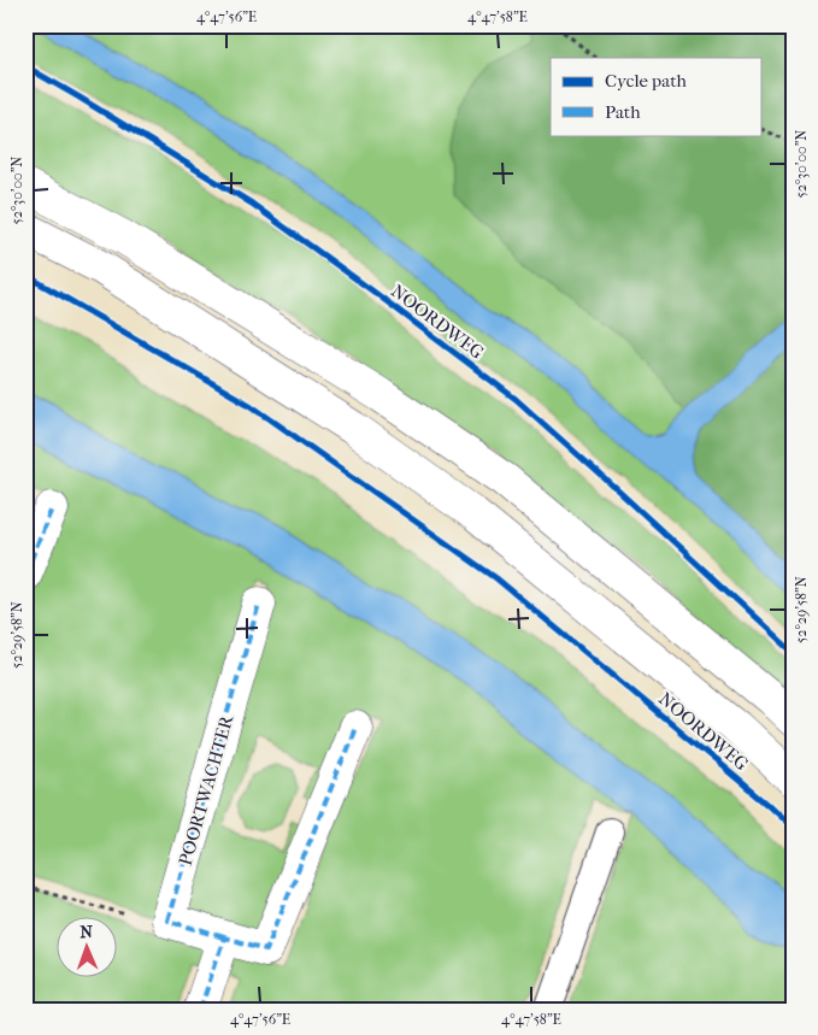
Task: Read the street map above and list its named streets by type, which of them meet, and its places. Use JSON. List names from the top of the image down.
{
  "streets": {
    "main road": ["NOORDWEG", "POORTWACHTER"]
  },
  "legend": ["Cycle path", "Path"],
  "north": "top",
  "coordinates": [
    "4°47'56\"E",
    "4°47'58\"E",
    "52°30'00\"N",
    "52°29'58\"N"
  ]
}
